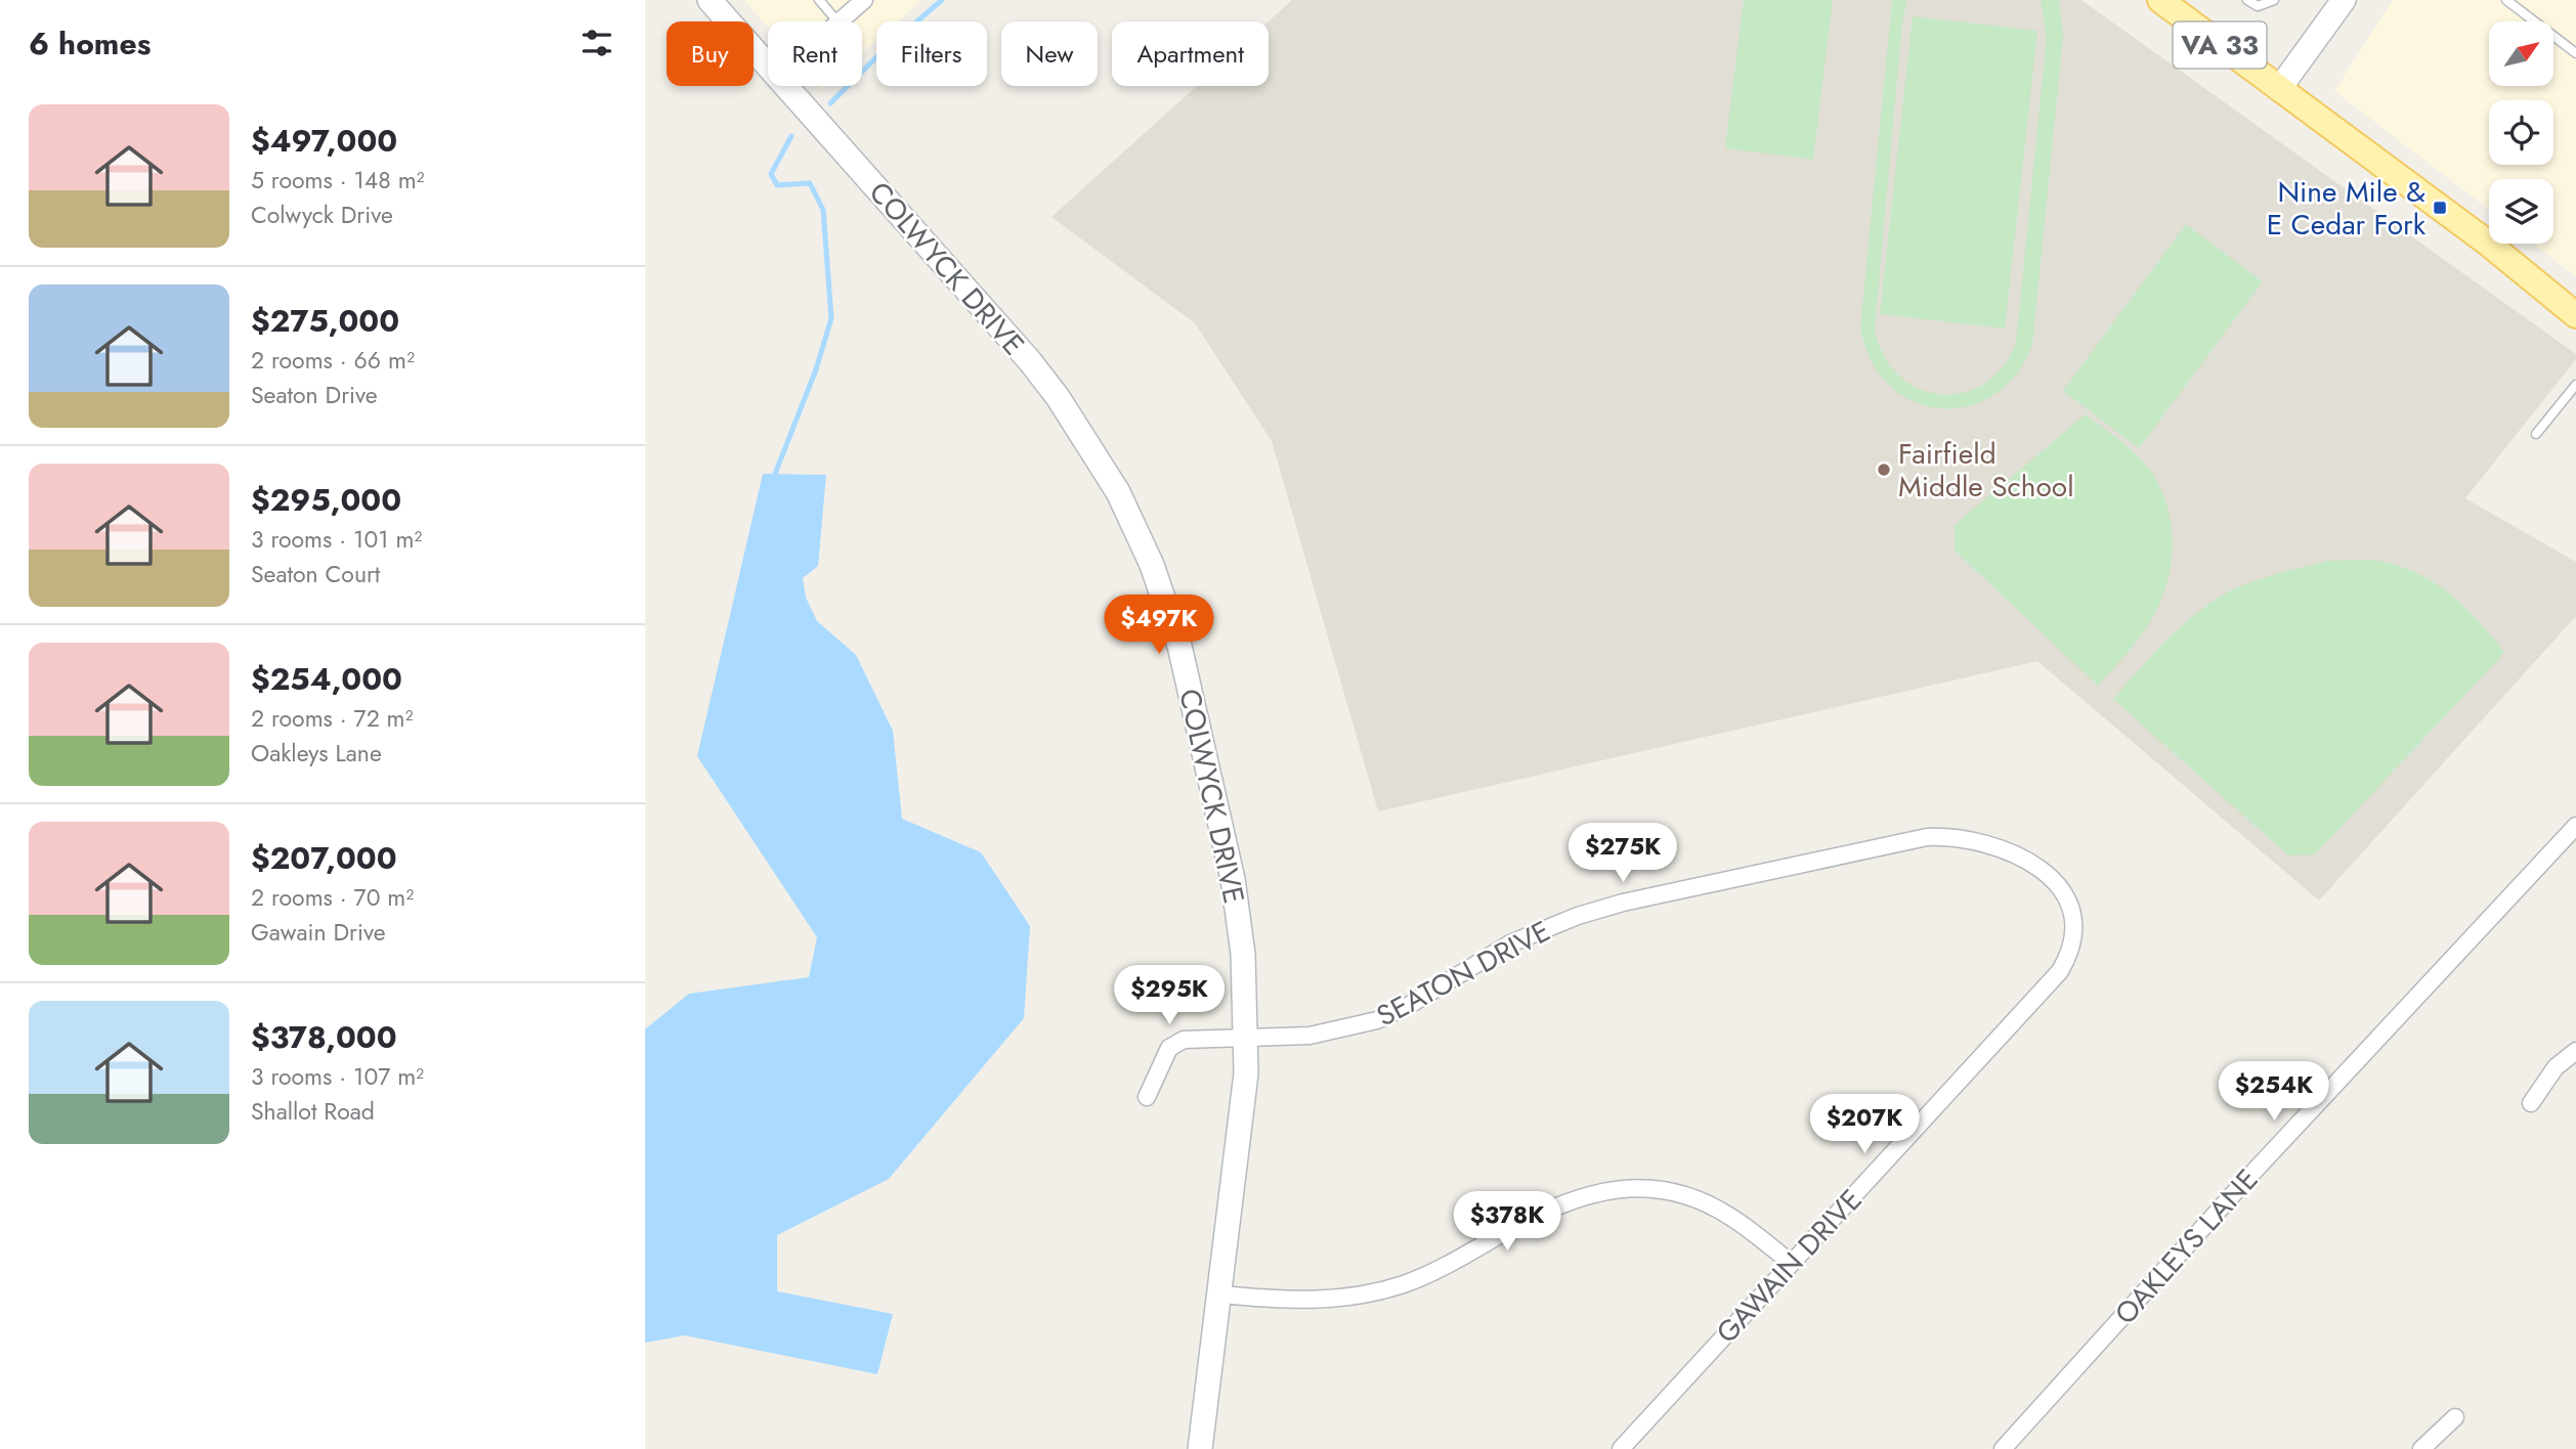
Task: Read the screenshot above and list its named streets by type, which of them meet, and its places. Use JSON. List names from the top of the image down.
{
  "streets": {
    "main road": ["VA 33"],
    "street": [
      "COLWYCK DRIVE",
      "SEATON DRIVE",
      "OAKLEYS LANE",
      "GAWAIN DRIVE"
    ]
  },
  "crossings": [
    ["COLWYCK DRIVE", "SEATON DRIVE"],
    ["SEATON DRIVE", "GAWAIN DRIVE"]
  ],
  "places": {
    "transit": ["Nine Mile & E Cedar Fork"],
    "other": ["Fairfield Middle School"]
  },
  "north": "top right",
  "page": {
    "heading": "6 homes",
    "chip": [
      "Buy",
      "Rent",
      "Filters",
      "New",
      "Apartment"
    ],
    "list": [
      {
        "name": "$497,000",
        "note": "5 rooms · 148 m² · Colwyck Drive"
      },
      {
        "name": "$275,000",
        "note": "2 rooms · 66 m² · Seaton Drive"
      },
      {
        "name": "$295,000",
        "note": "3 rooms · 101 m² · Seaton Court"
      },
      {
        "name": "$254,000",
        "note": "2 rooms · 72 m² · Oakleys Lane"
      },
      {
        "name": "$207,000",
        "note": "2 rooms · 70 m² · Gawain Drive"
      },
      {
        "name": "$378,000",
        "note": "3 rooms · 107 m² · Shallot Road"
      }
    ],
    "price": [
      "$497K",
      "$275K",
      "$295K",
      "$254K",
      "$207K",
      "$378K"
    ]
  }
}
